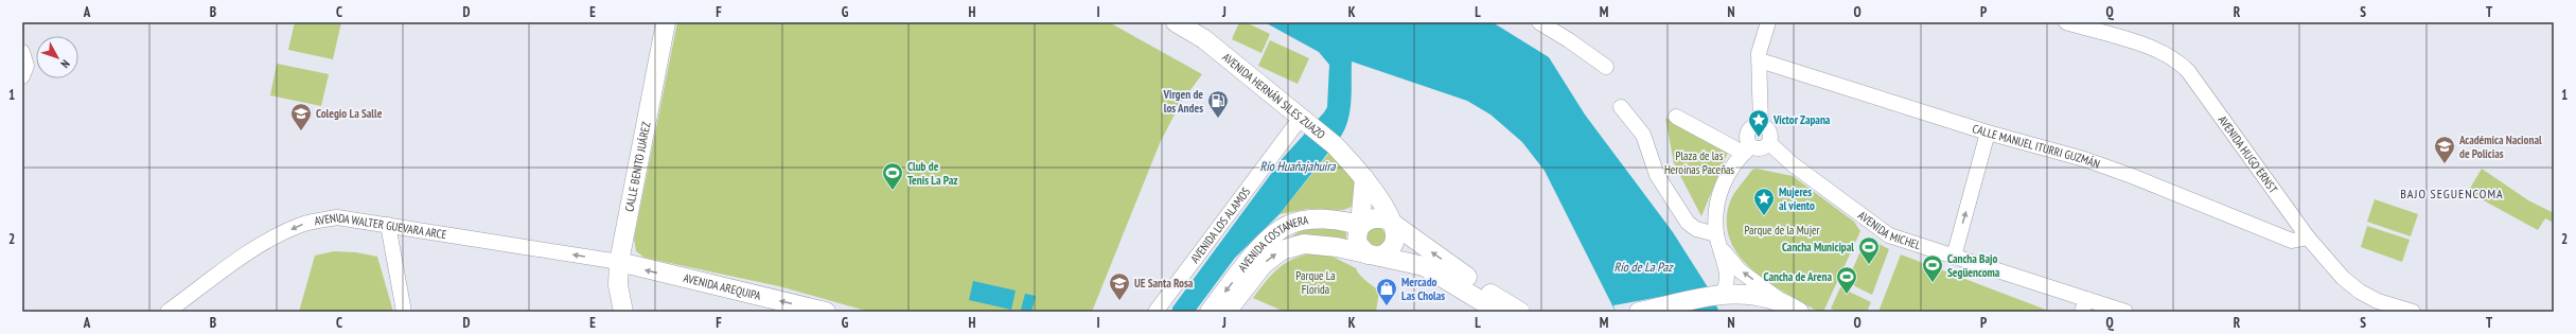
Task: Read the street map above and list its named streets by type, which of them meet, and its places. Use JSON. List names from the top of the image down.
{
  "streets": {
    "main road": [
      "AVENIDA HERNÁN SILES ZUAZO",
      "CALLE BENITO JUÁREZ",
      "AVENIDA COSTANERA",
      "AVENIDA AREQUIPA"
    ],
    "street": [
      "CALLE MANUEL ITURRI GUZMÁN",
      "AVENIDA HUGO ERNST",
      "AVENIDA LOS ALAMOS",
      "AVENIDA WALTER GUEVARA ARCE",
      "AVENIDA MICHEL"
    ]
  },
  "crossings": [
    ["AVENIDA HERNÁN SILES ZUAZO", "AVENIDA LOS ALAMOS"],
    ["AVENIDA HERNÁN SILES ZUAZO", "AVENIDA COSTANERA"],
    ["CALLE MANUEL ITURRI GUZMÁN", "AVENIDA HUGO ERNST"],
    ["CALLE BENITO JUÁREZ", "AVENIDA WALTER GUEVARA ARCE"],
    ["CALLE BENITO JUÁREZ", "AVENIDA AREQUIPA"],
    ["AVENIDA WALTER GUEVARA ARCE", "AVENIDA AREQUIPA"]
  ],
  "one_way": ["AVENIDA WALTER GUEVARA ARCE", "AVENIDA AREQUIPA"],
  "districts": ["BAJO SEGUENCOMA"],
  "water": ["Río Huañajahuira", "Río de La Paz"],
  "parks": ["Plaza de las Heroínas Paceñas", "Parque de la Mujer", "Parque La Florida"],
  "places": {
    "fuel station": ["Virgen de los Andes"],
    "school or university": ["Colegio La Salle", "Académica Nacional de Policias", "UE Santa Rosa"],
    "place": ["Víctor Zapana", "Mujeres al viento"],
    "sports": [
      "Club de Tenis La Paz",
      "Cancha Municipal",
      "Cancha Bajo Següencoma",
      "Cancha de Arena"
    ],
    "shop": ["Mercado Las Cholas"]
  },
  "north": "bottom right",
  "grid": {
    "columns": [
      "A",
      "B",
      "C",
      "D",
      "E",
      "F",
      "G",
      "H",
      "I",
      "J",
      "K",
      "L",
      "M",
      "N",
      "O",
      "P",
      "Q",
      "R",
      "S",
      "T"
    ],
    "rows": ["1", "2"]
  }
}
